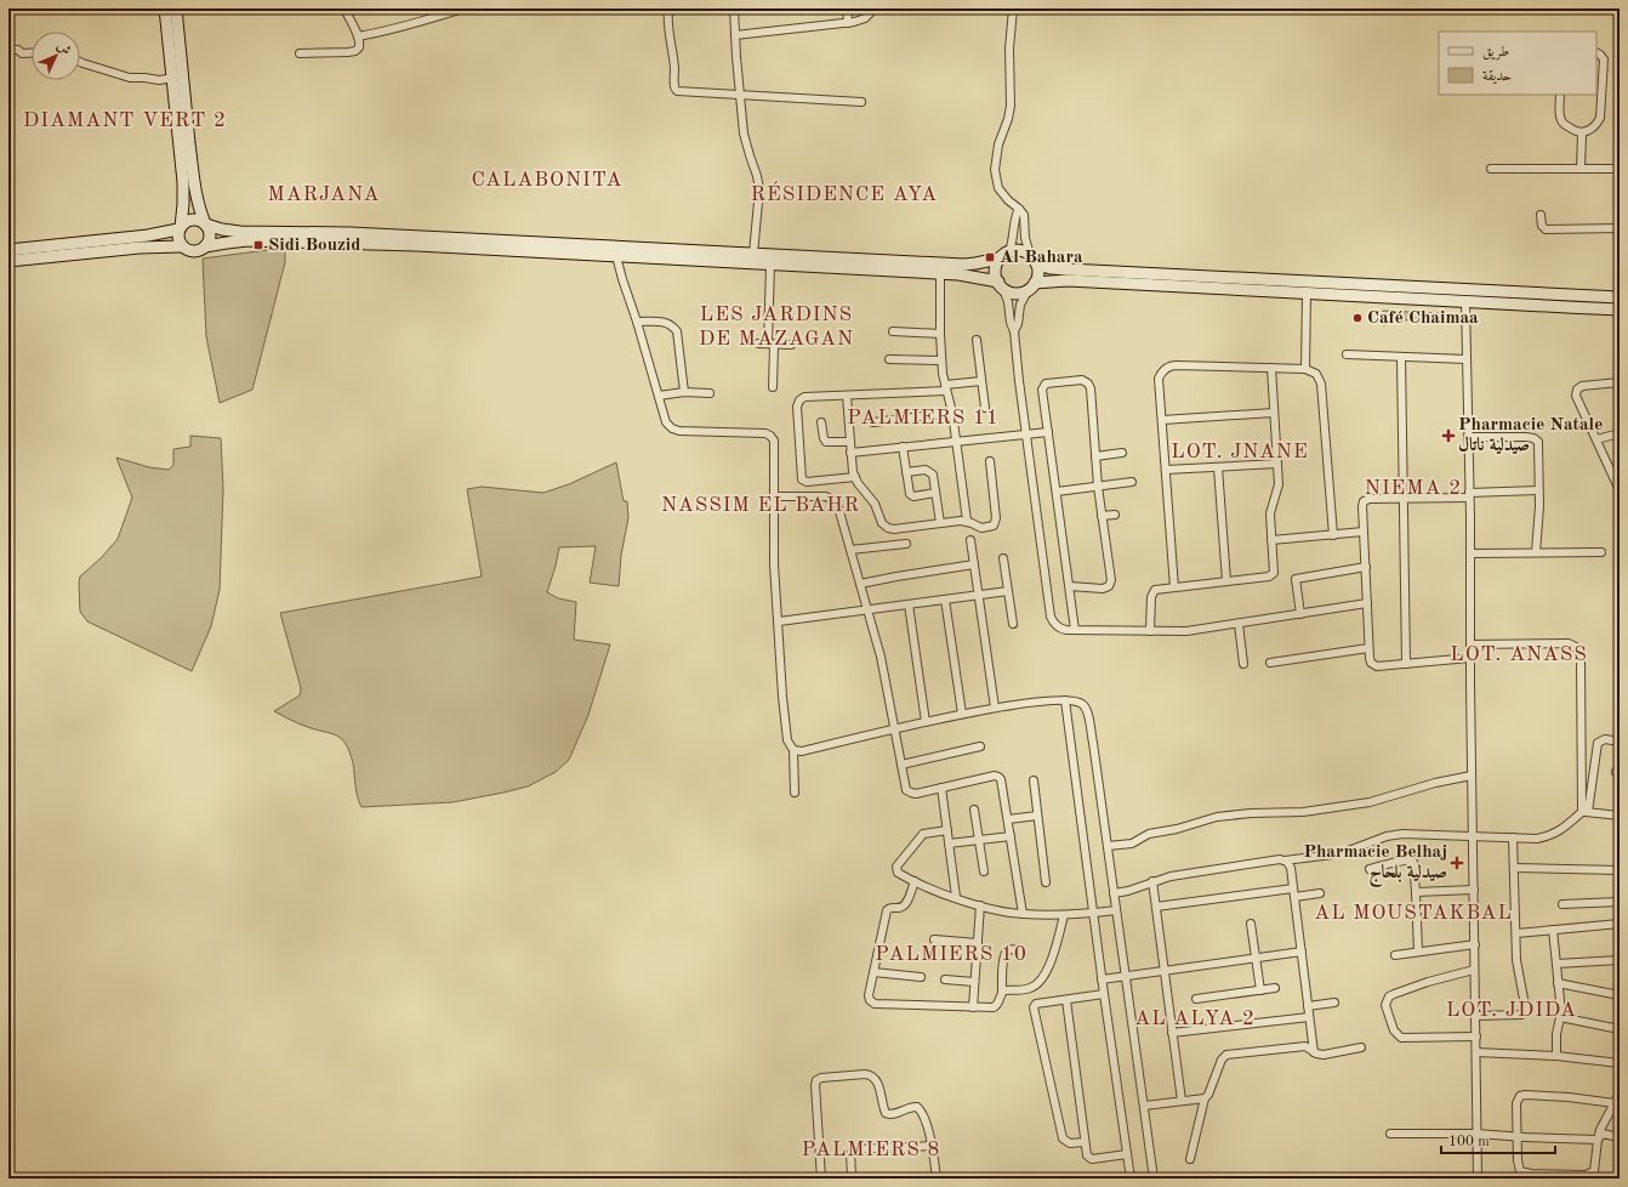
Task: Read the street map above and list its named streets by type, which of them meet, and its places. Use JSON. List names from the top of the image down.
{
  "districts": [
    "DIAMANT VERT 2",
    "CALABONITA",
    "MARJANA",
    "RÉSIDENCE AYA",
    "LES JARDINS DE MAZAGAN",
    "PALMIERS 11",
    "LOT. JNANE",
    "NIEMA 2",
    "NASSIM EL BAHR",
    "LOT. ANASS",
    "AL MOUSTAKBAL",
    "PALMIERS 10",
    "LOT. JDIDA",
    "AL ALYA 2",
    "PALMIERS 8"
  ],
  "places": {
    "transit": ["Sidi Bouzid", "Al Bahara"],
    "other": ["Café Chaimaa"],
    "health": ["Pharmacie Natale صيدلية ناتال", "Pharmacie Belhaj صيدلية بلحاج"]
  },
  "legend": ["طريق", "حديقة"],
  "scale_bar": "100 m",
  "north": "top right"
}
